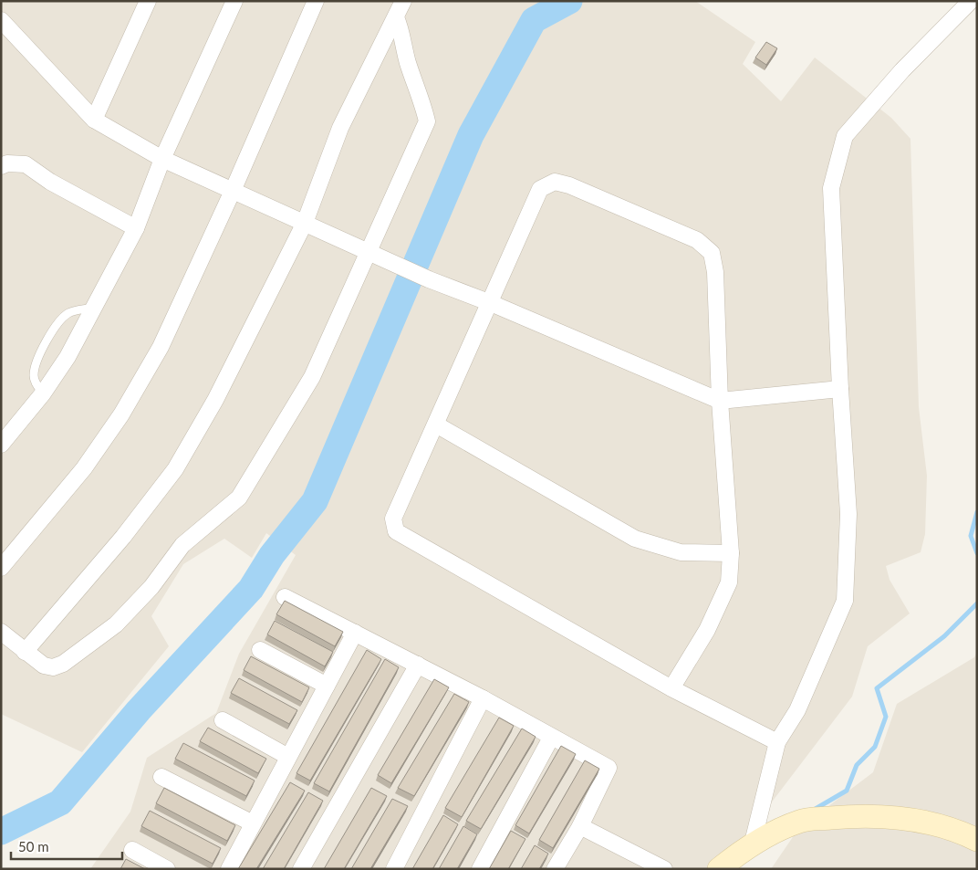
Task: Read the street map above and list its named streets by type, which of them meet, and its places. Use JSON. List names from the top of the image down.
{
  "scale_bar": "50 m"
}
